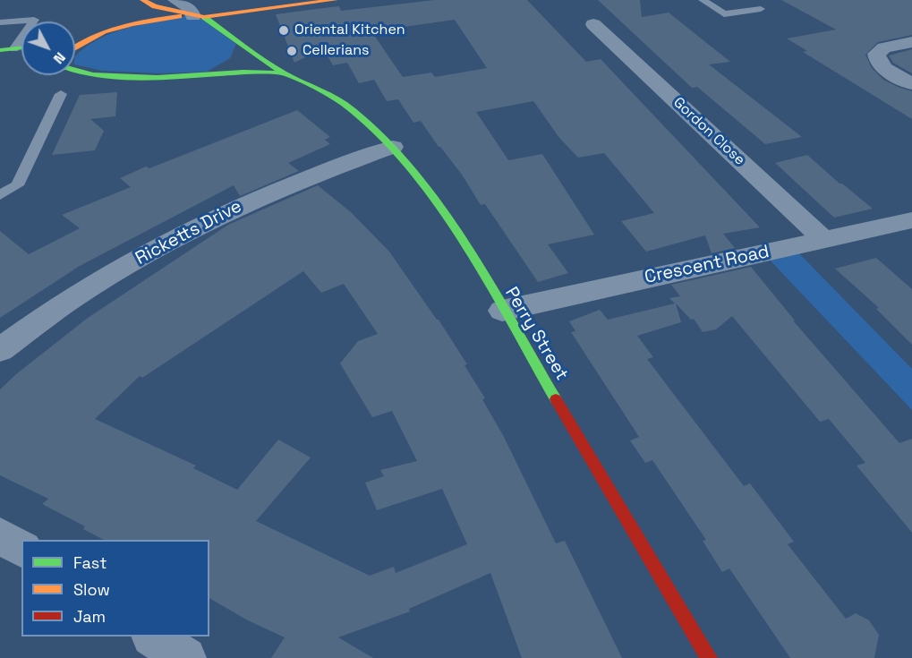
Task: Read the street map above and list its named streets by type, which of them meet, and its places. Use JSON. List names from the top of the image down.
{
  "streets": {
    "street": [
      "Gordon Close",
      "Ricketts Drive",
      "Crescent Road",
      "Perry Street"
    ]
  },
  "crossings": [
    ["Gordon Close", "Crescent Road"],
    ["Ricketts Drive", "Perry Street"],
    ["Crescent Road", "Perry Street"]
  ],
  "places": ["Oriental Kitchen", "Cellerians"],
  "legend": ["Fast", "Slow", "Jam"],
  "north": "bottom right"
}
